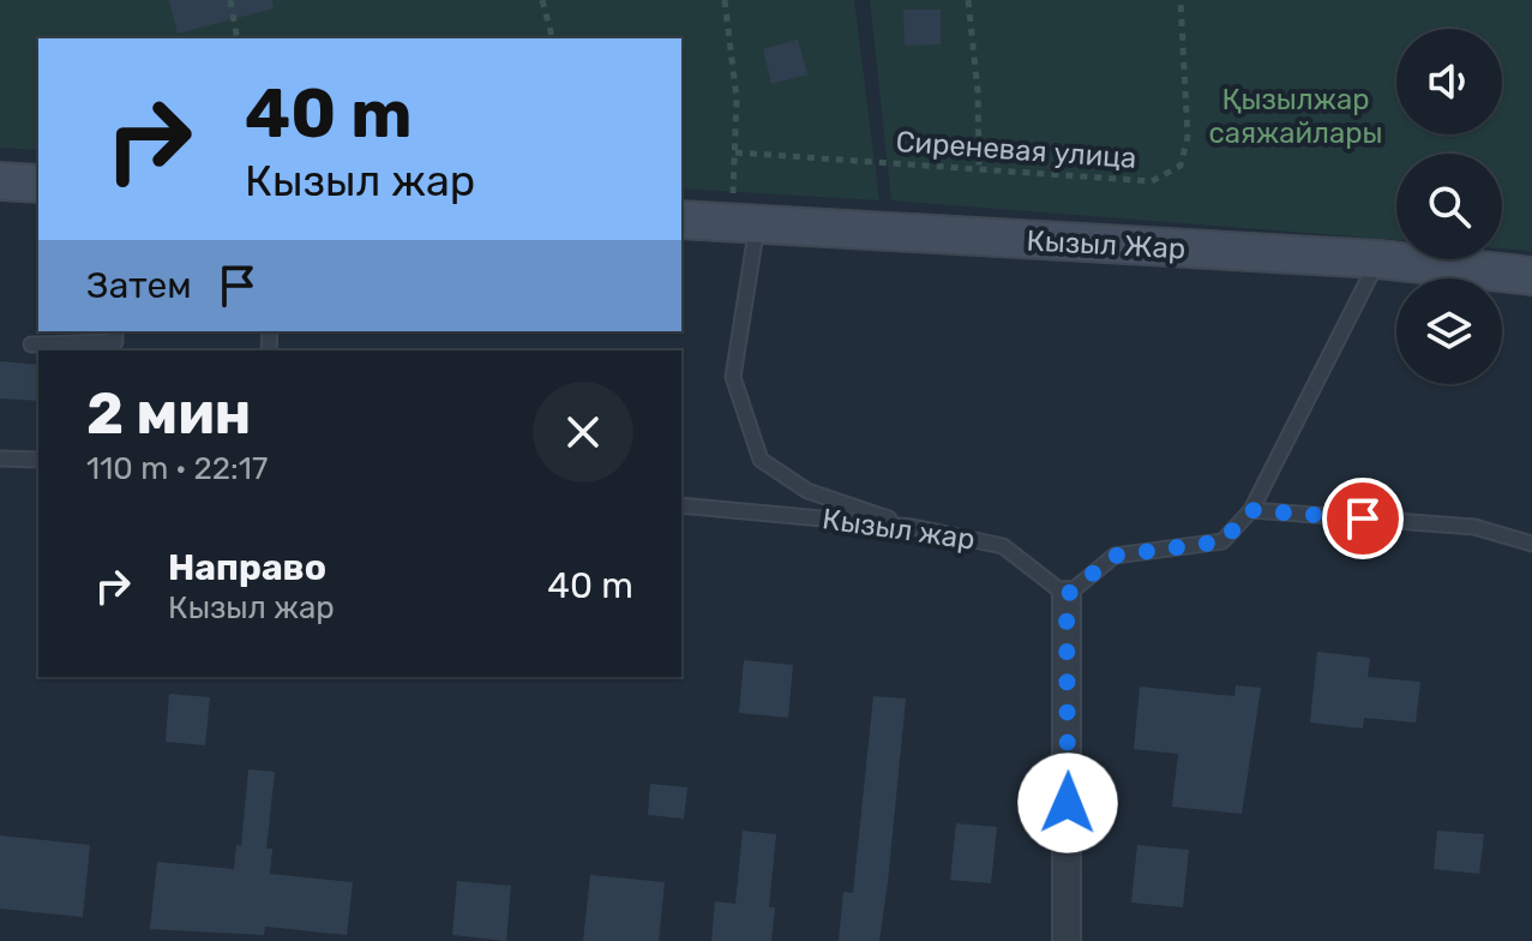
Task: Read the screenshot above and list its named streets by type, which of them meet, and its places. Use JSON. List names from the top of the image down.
{
  "streets": {
    "main road": ["Кызыл Жар"],
    "lane": ["Кызыл жар"],
    "path": ["Сиреневая улица"]
  },
  "parks": ["Қызылжар саяжайлары"],
  "page": {
    "turn": ["40 m", "Кызыл жар"],
    "then": "Затем",
    "heading": ["2 мин", "110 m · 22:17"],
    "list": [
      {
        "name": "Направо",
        "note": "Кызыл жар",
        "value": "40 m"
      }
    ]
  }
}
